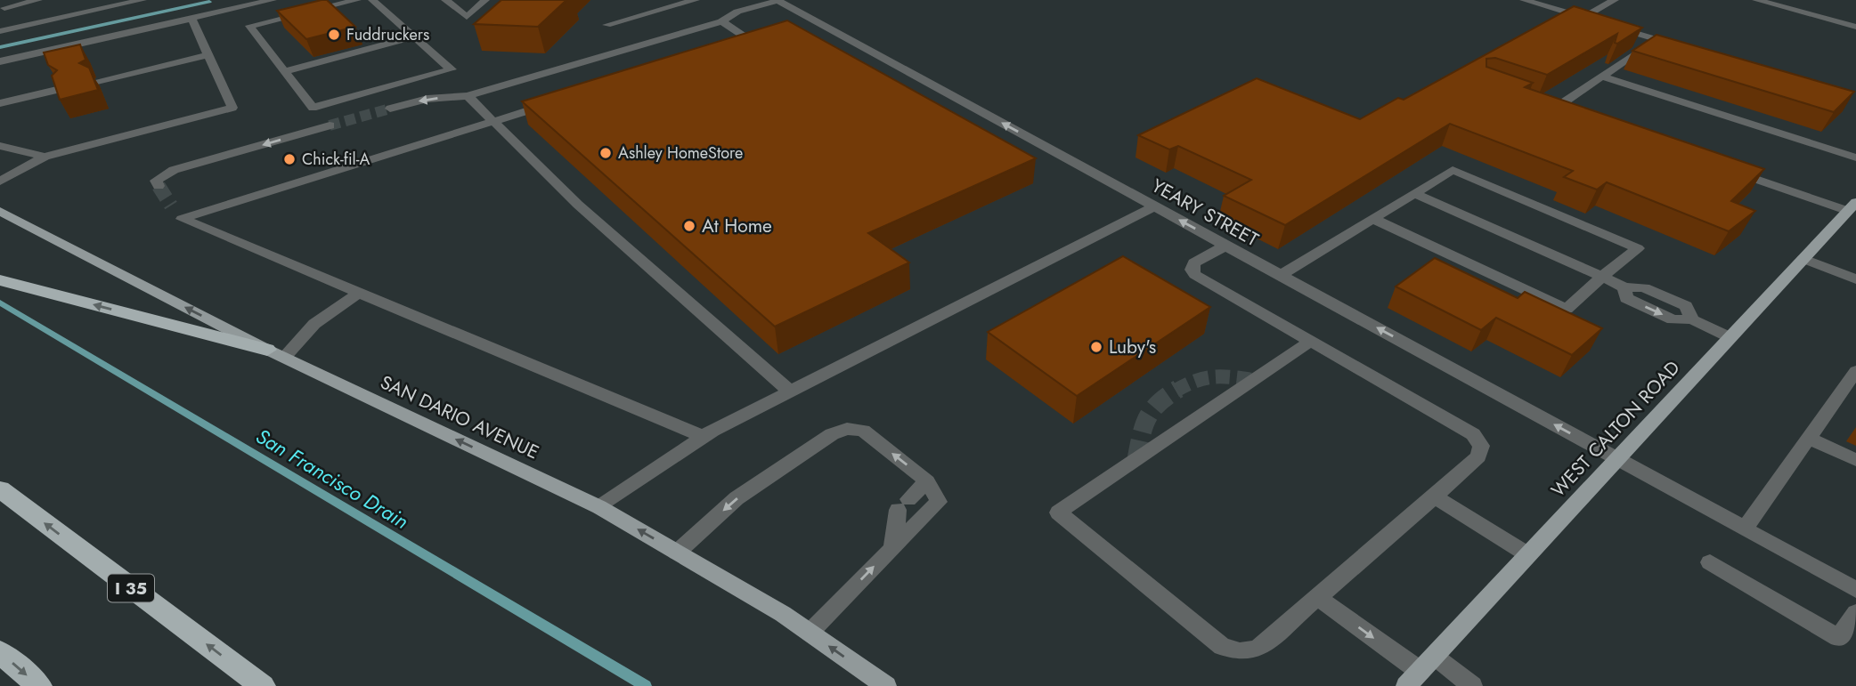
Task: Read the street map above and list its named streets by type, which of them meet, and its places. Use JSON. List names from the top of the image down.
{
  "streets": {
    "highway": ["I 35"],
    "main road": ["SAN DARIO AVENUE", "WEST CALTON ROAD"],
    "street": ["YEARY STREET"]
  },
  "crossings": [
    ["YEARY STREET", "WEST CALTON ROAD"]
  ],
  "one_way": ["YEARY STREET", "SAN DARIO AVENUE"],
  "water": ["San Francisco Drain"],
  "places": [
    "Fuddruckers",
    "Ashley HomeStore",
    "Chick-fil-A",
    "At Home",
    "Luby's"
  ]
}
